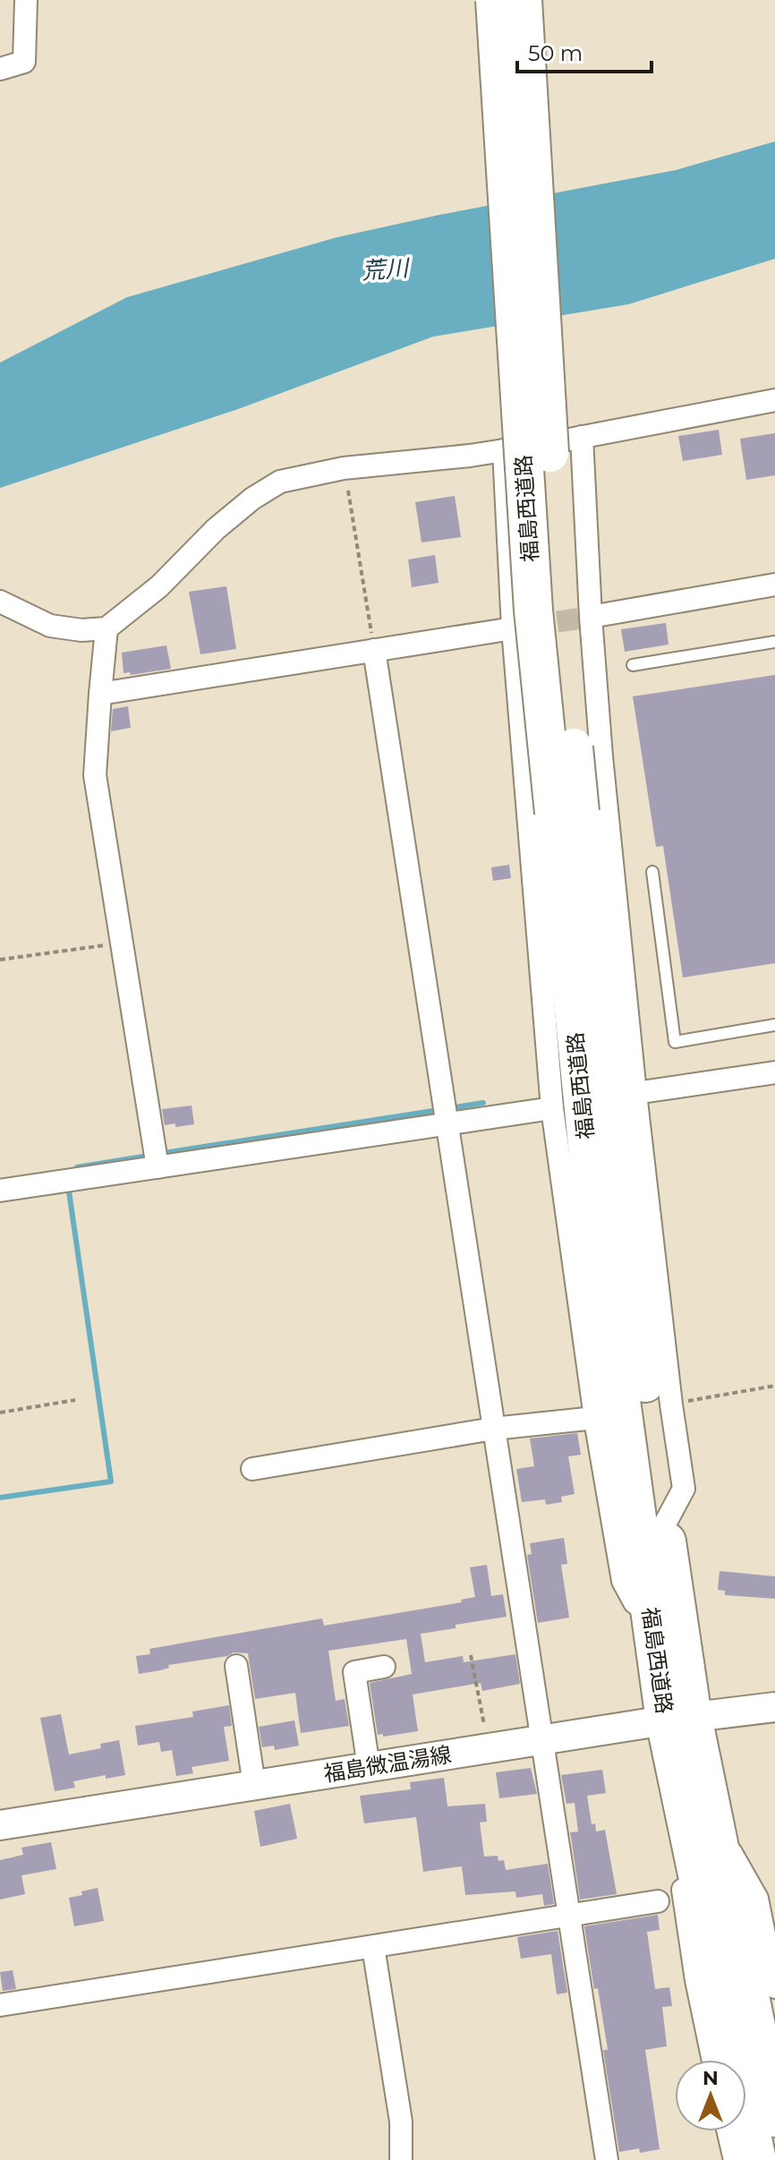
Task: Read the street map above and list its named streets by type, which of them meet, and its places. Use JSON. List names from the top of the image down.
{
  "streets": {
    "highway": ["福島西道路"],
    "main road": ["福島微温湯線"]
  },
  "crossings": [
    ["福島西道路", "福島微温湯線"]
  ],
  "water": ["荒川"],
  "scale_bar": "50 m",
  "north": "top"
}
